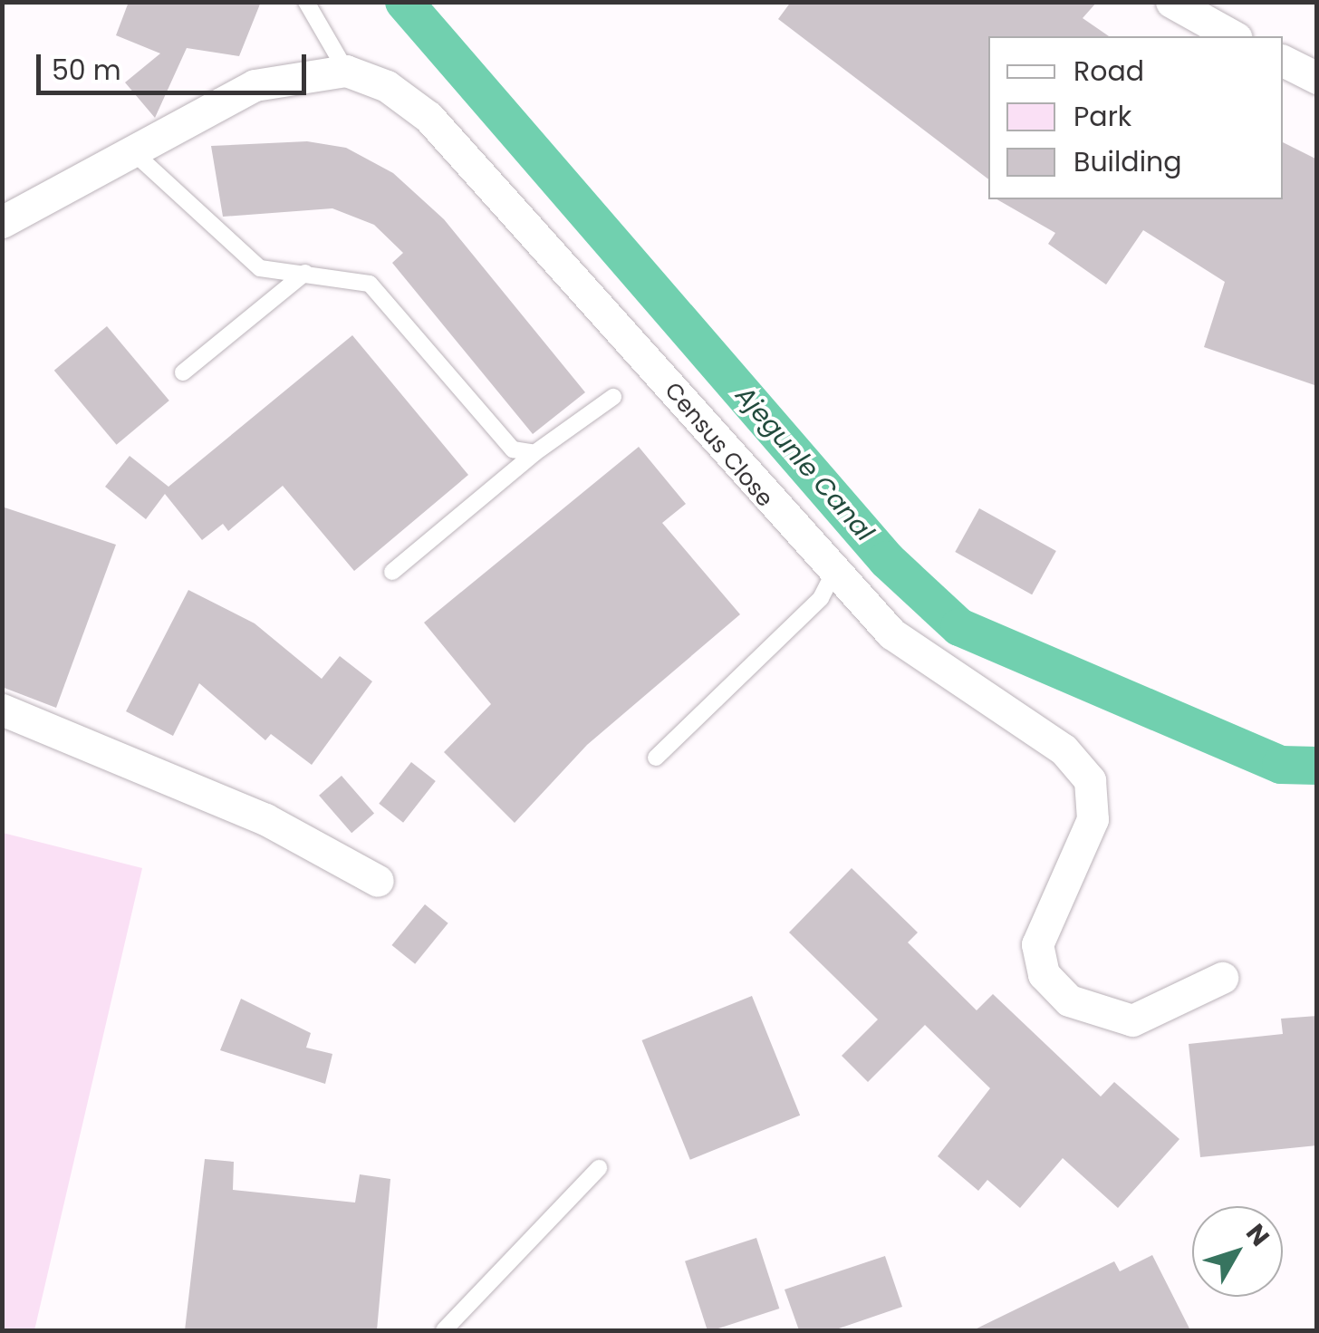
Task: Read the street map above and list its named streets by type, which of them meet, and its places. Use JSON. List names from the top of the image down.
{
  "streets": {
    "street": ["Census Close"]
  },
  "water": ["Ajegunle Canal"],
  "legend": ["Road", "Park", "Building"],
  "scale_bar": "50 m",
  "north": "top right"
}
